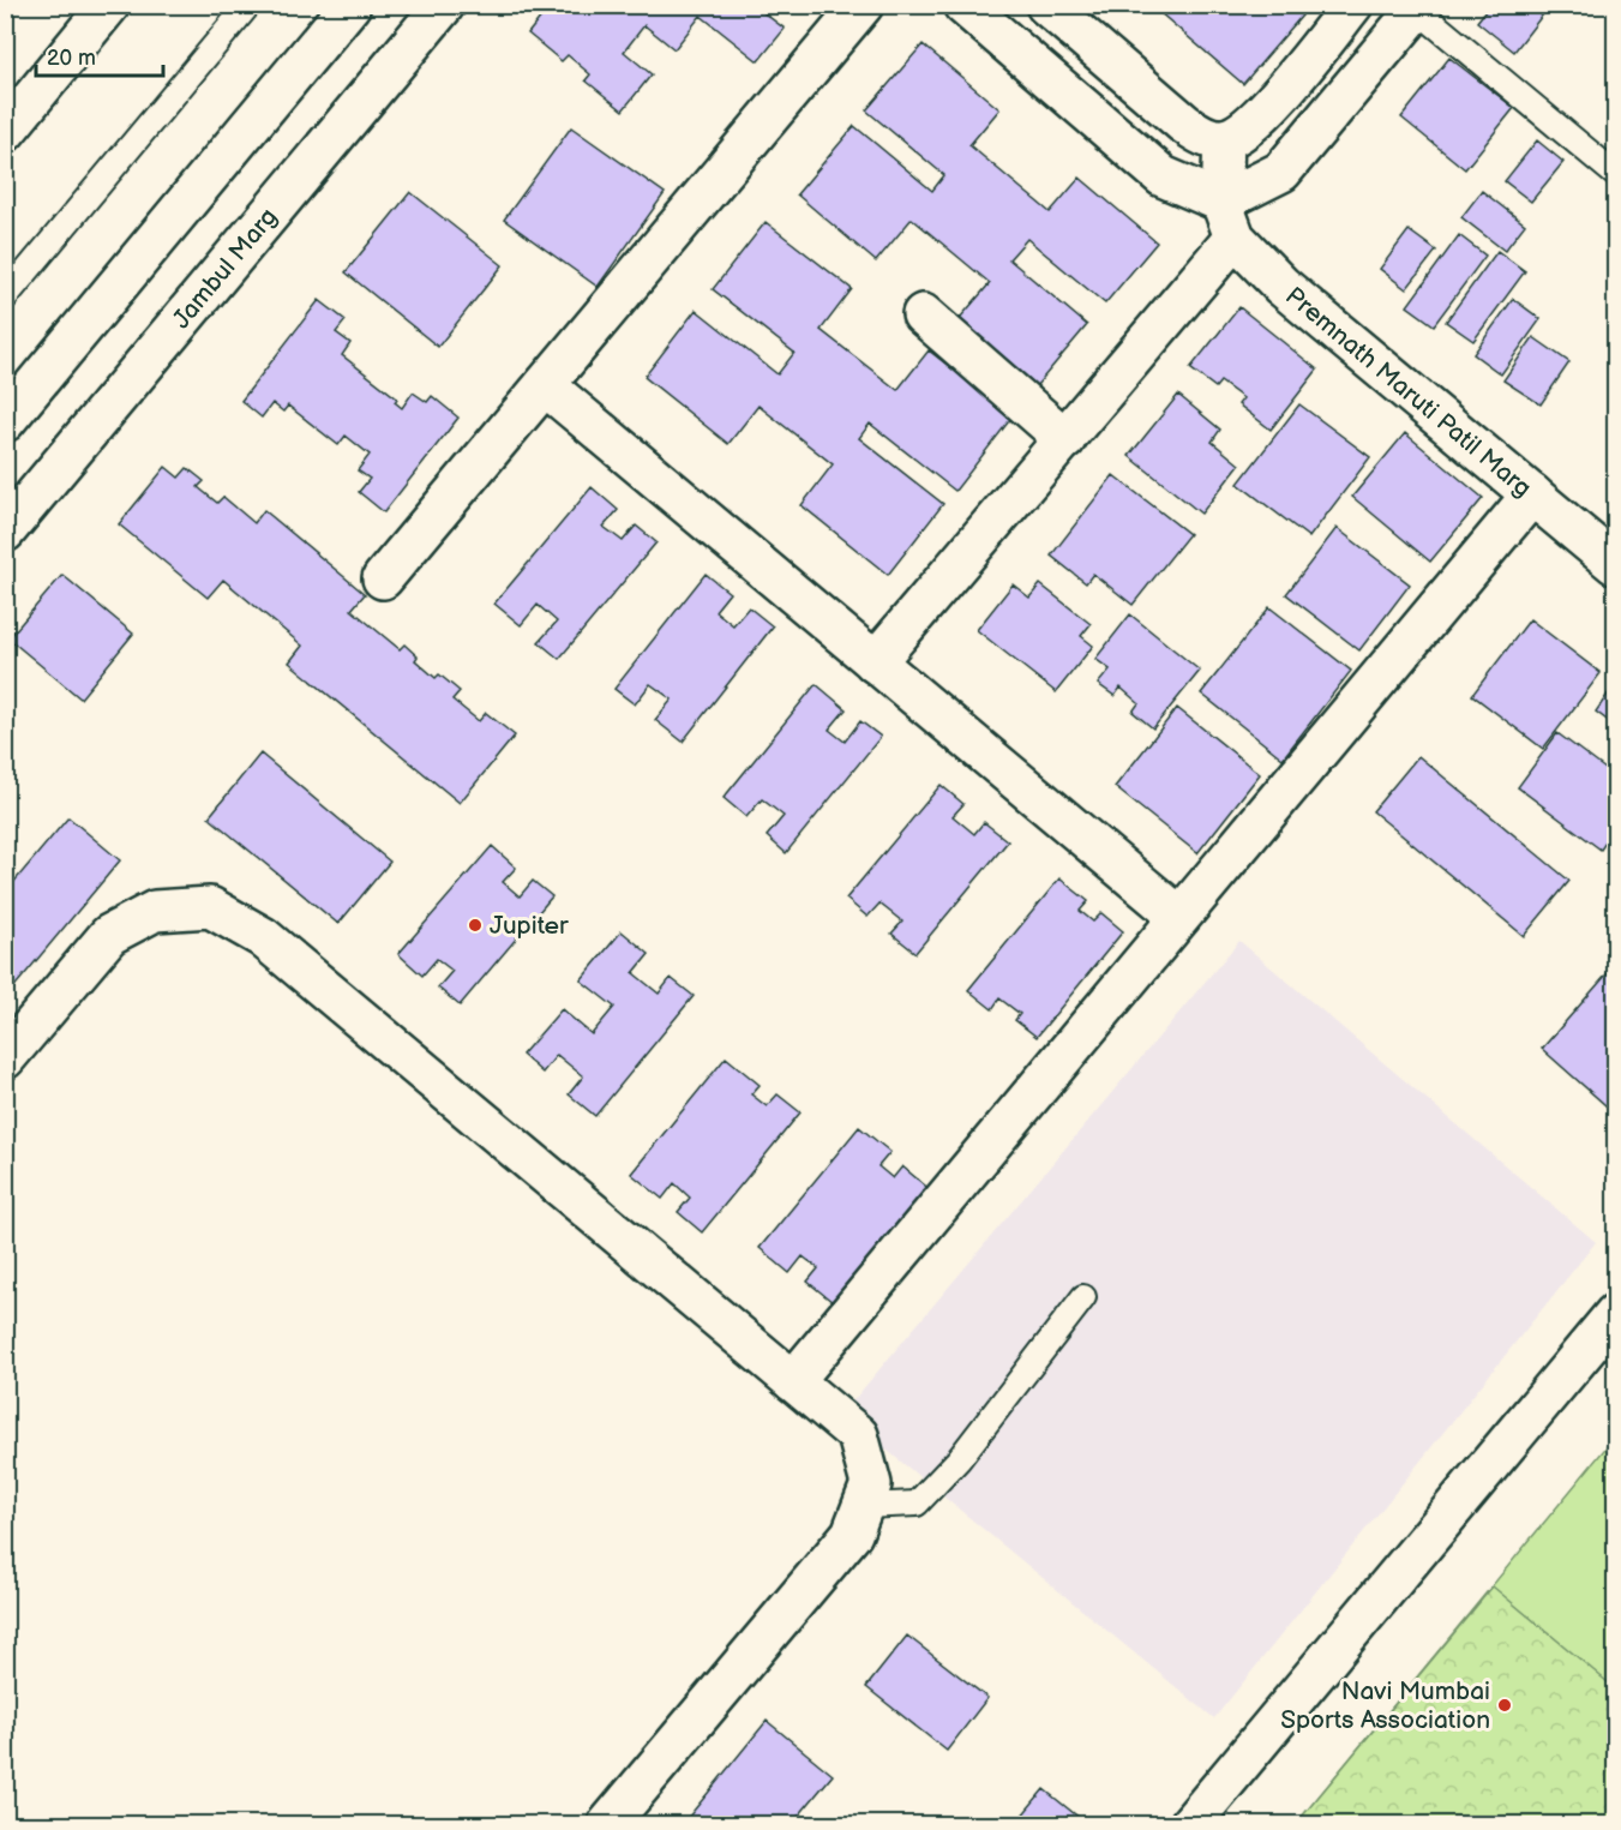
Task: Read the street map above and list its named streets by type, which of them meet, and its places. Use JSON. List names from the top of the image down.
{
  "streets": {
    "street": ["Jambul Marg", "Premnath Maruti Patil Marg"]
  },
  "places": ["Jupiter", "Navi Mumbai Sports Association"],
  "scale_bar": "20 m"
}
